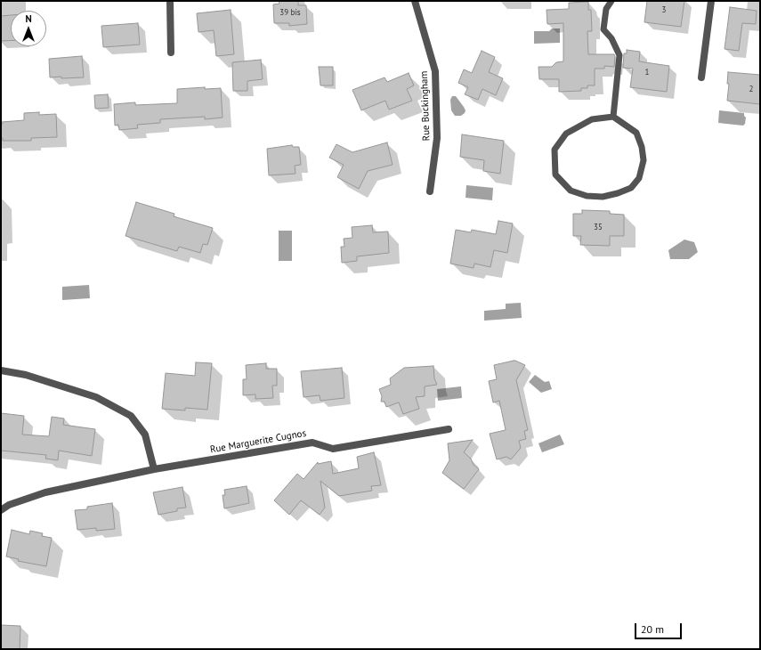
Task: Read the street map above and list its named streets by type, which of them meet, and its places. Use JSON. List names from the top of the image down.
{
  "streets": {
    "street": ["Rue Buckingham", "Rue Marguerite Cugnos"]
  },
  "house_numbers": [
    "3",
    "39 bis",
    "1",
    "2",
    "35"
  ],
  "scale_bar": "20 m",
  "north": "top"
}
